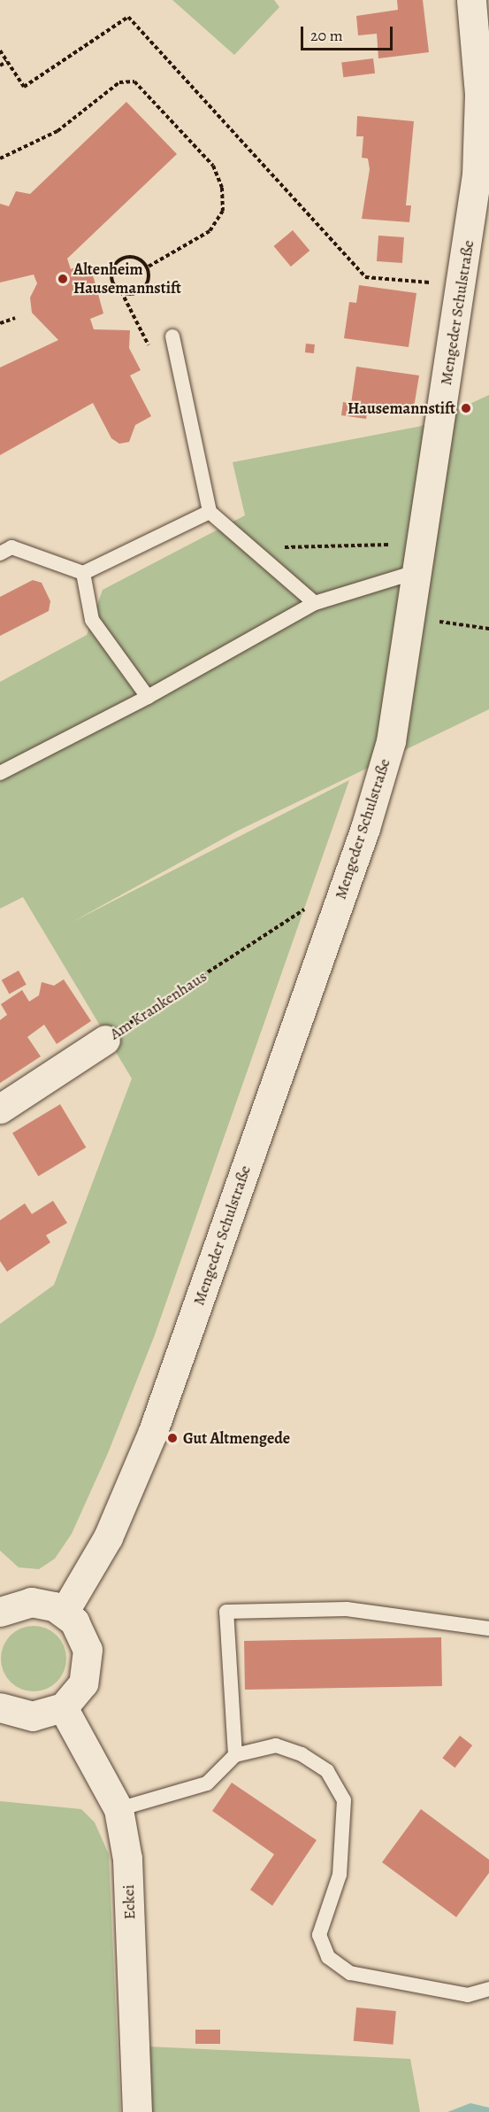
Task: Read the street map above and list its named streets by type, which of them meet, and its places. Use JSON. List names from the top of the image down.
{
  "streets": {
    "main road": ["Mengeder Schulstraße", "Am Krankenhaus", "Eckei"]
  },
  "places": ["Altenheim Hausemannstift", "Hausemannstift", "Gut Altmengede"],
  "scale_bar": "20 m"
}
